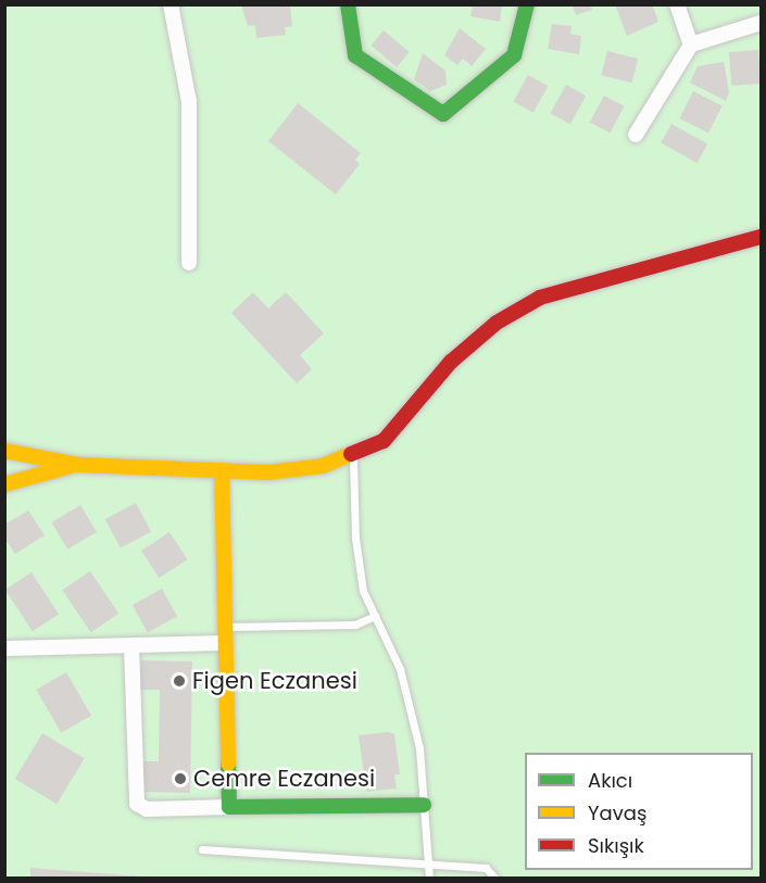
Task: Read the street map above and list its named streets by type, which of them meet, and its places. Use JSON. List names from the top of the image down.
{
  "places": ["Figen Eczanesi", "Cemre Eczanesi"],
  "legend": ["Akıcı", "Yavaş", "Sıkışık"]
}
